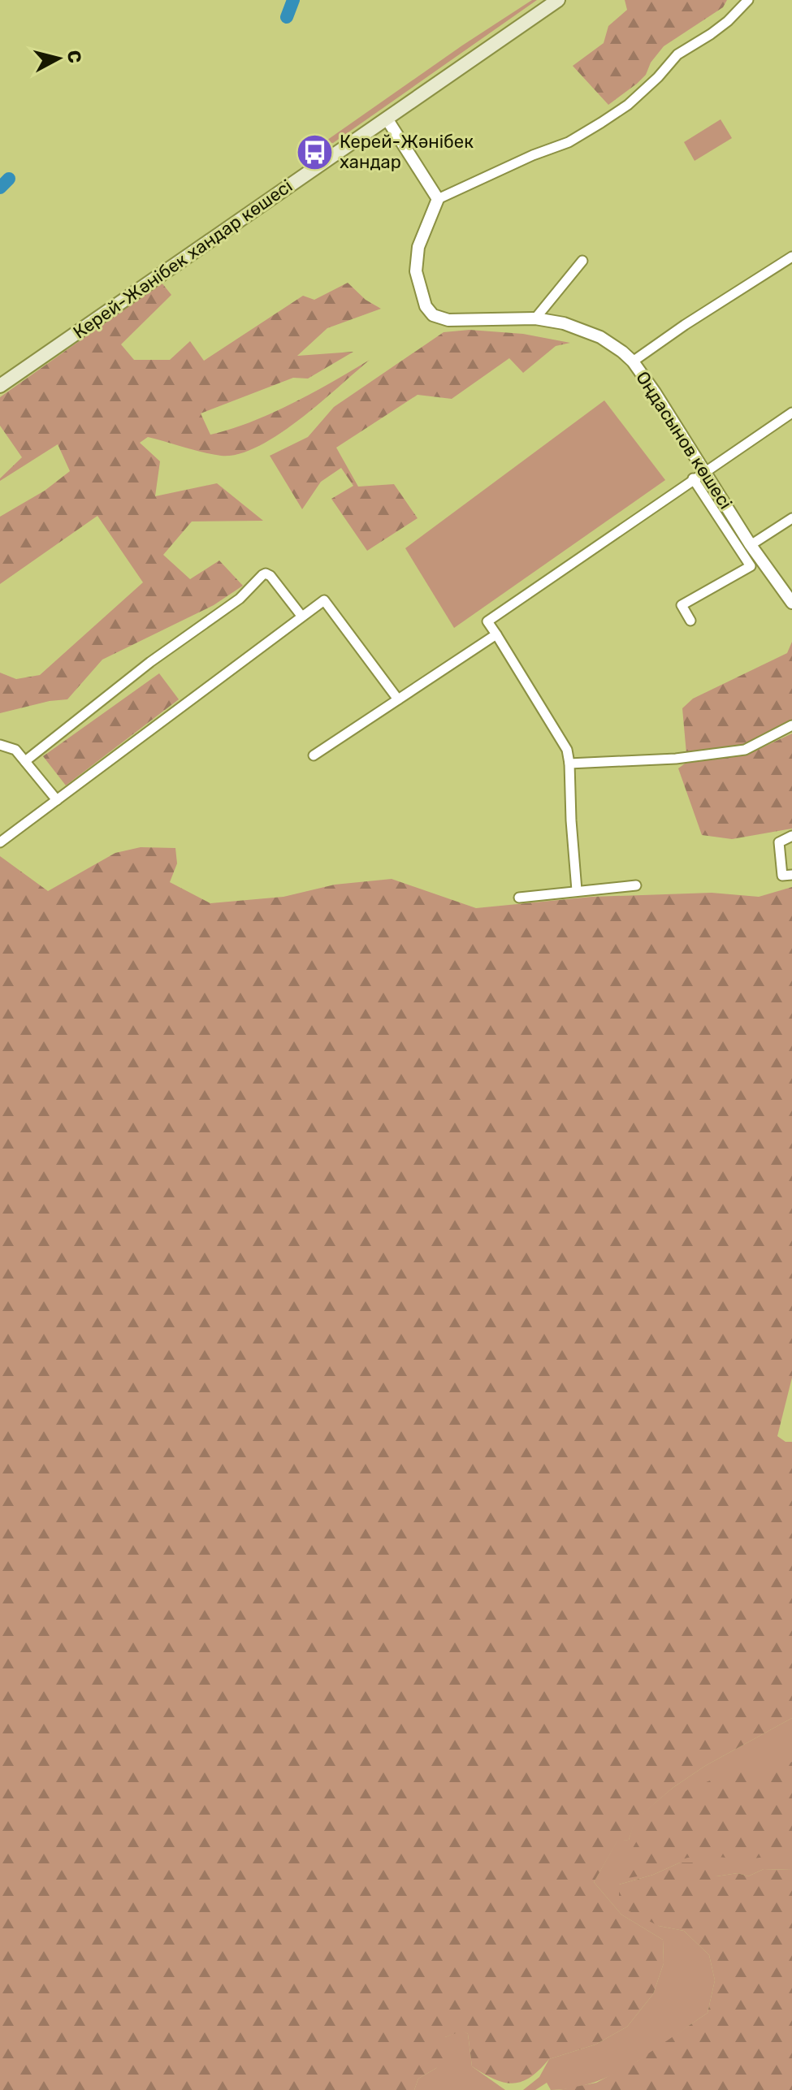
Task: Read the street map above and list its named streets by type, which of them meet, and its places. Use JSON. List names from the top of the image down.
{
  "streets": {
    "main road": ["Керей-Жәнібек хандар көшесі"],
    "street": ["Оңдасынов көшесі"]
  },
  "places": {
    "bus stop": ["Керей-Жәнібек хандар"]
  },
  "north": "right"
}
